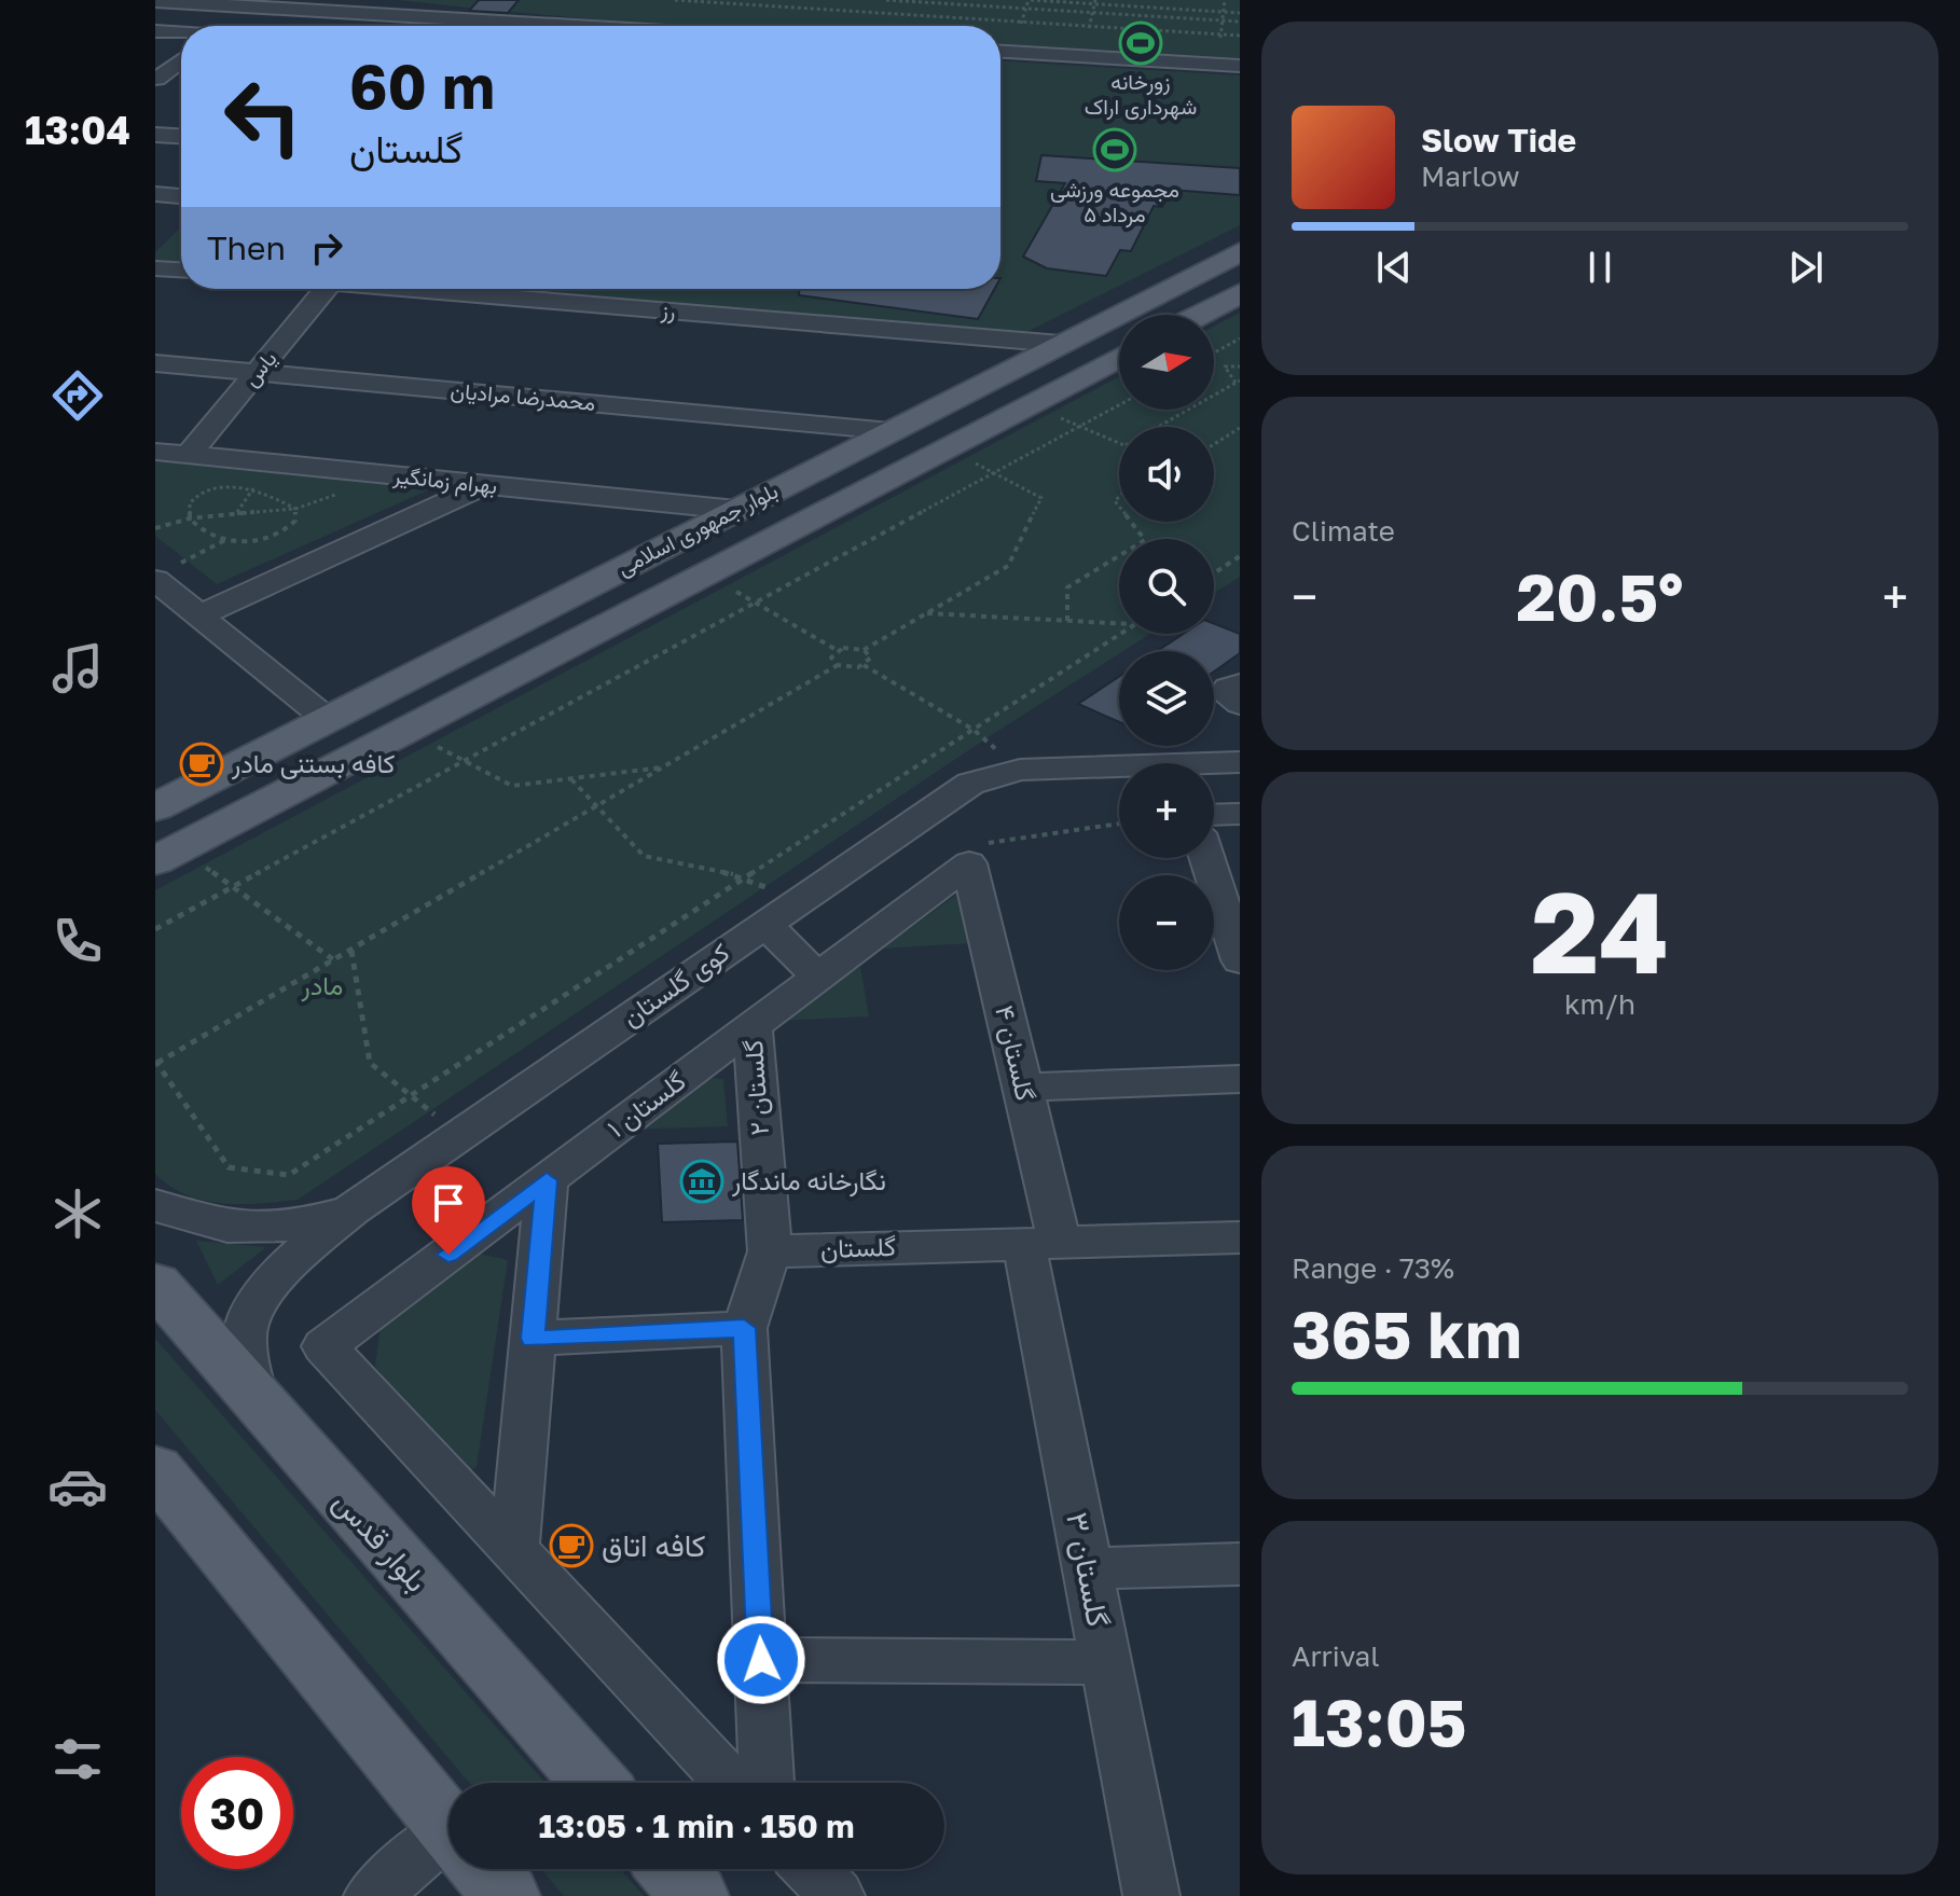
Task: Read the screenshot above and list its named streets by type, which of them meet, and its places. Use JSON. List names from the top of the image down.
{
  "streets": {
    "main road": ["بلوار جمهوری اسلامی", "بلوار قدس"],
    "street": [
      "رز",
      "یاس",
      "محمدرضا مرادیان",
      "بهرام زمانگیر",
      "کوی گلستان",
      "گلستان ۴",
      "گلستان ۲",
      "گلستان ۱",
      "گلستان",
      "گلستان ۳"
    ]
  },
  "crossings": [
    ["رز", "بلوار جمهوری اسلامی"],
    ["یاس", "محمدرضا مرادیان"],
    ["یاس", "بهرام زمانگیر"],
    ["محمدرضا مرادیان", "بلوار جمهوری اسلامی"],
    ["بهرام زمانگیر", "بلوار جمهوری اسلامی"],
    ["کوی گلستان", "بلوار قدس"],
    ["گلستان ۴", "گلستان ۱"],
    ["گلستان ۴", "گلستان"],
    ["گلستان ۴", "گلستان ۳"],
    ["گلستان ۲", "گلستان ۱"],
    ["گلستان ۲", "گلستان"],
    ["گلستان", "گلستان ۳"]
  ],
  "parks": ["مادر"],
  "places": {
    "sports": ["زورخانه شهرداری اراک", "مجموعه ورزشی ۵ مرداد"],
    "cafe": ["کافه بستنی مادر", "کافه اتاق"],
    "museum": ["نگارخانه ماندگار"]
  },
  "north": "right",
  "page": {
    "tabs": "13:04",
    "turn": ["60 m", "گلستان"],
    "song": ["Slow Tide", "Marlow"],
    "then": "Then",
    "map_buttons": ["+", "−"],
    "tile": [
      "Climate",
      ["24", "km/h"],
      ["Range · 73%", "365 km"],
      ["Arrival", "13:05"]
    ],
    "heat": ["−", "20.5°", "+"],
    "limit": "30",
    "trip": "13:05 · 1 min · 150 m"
  }
}
